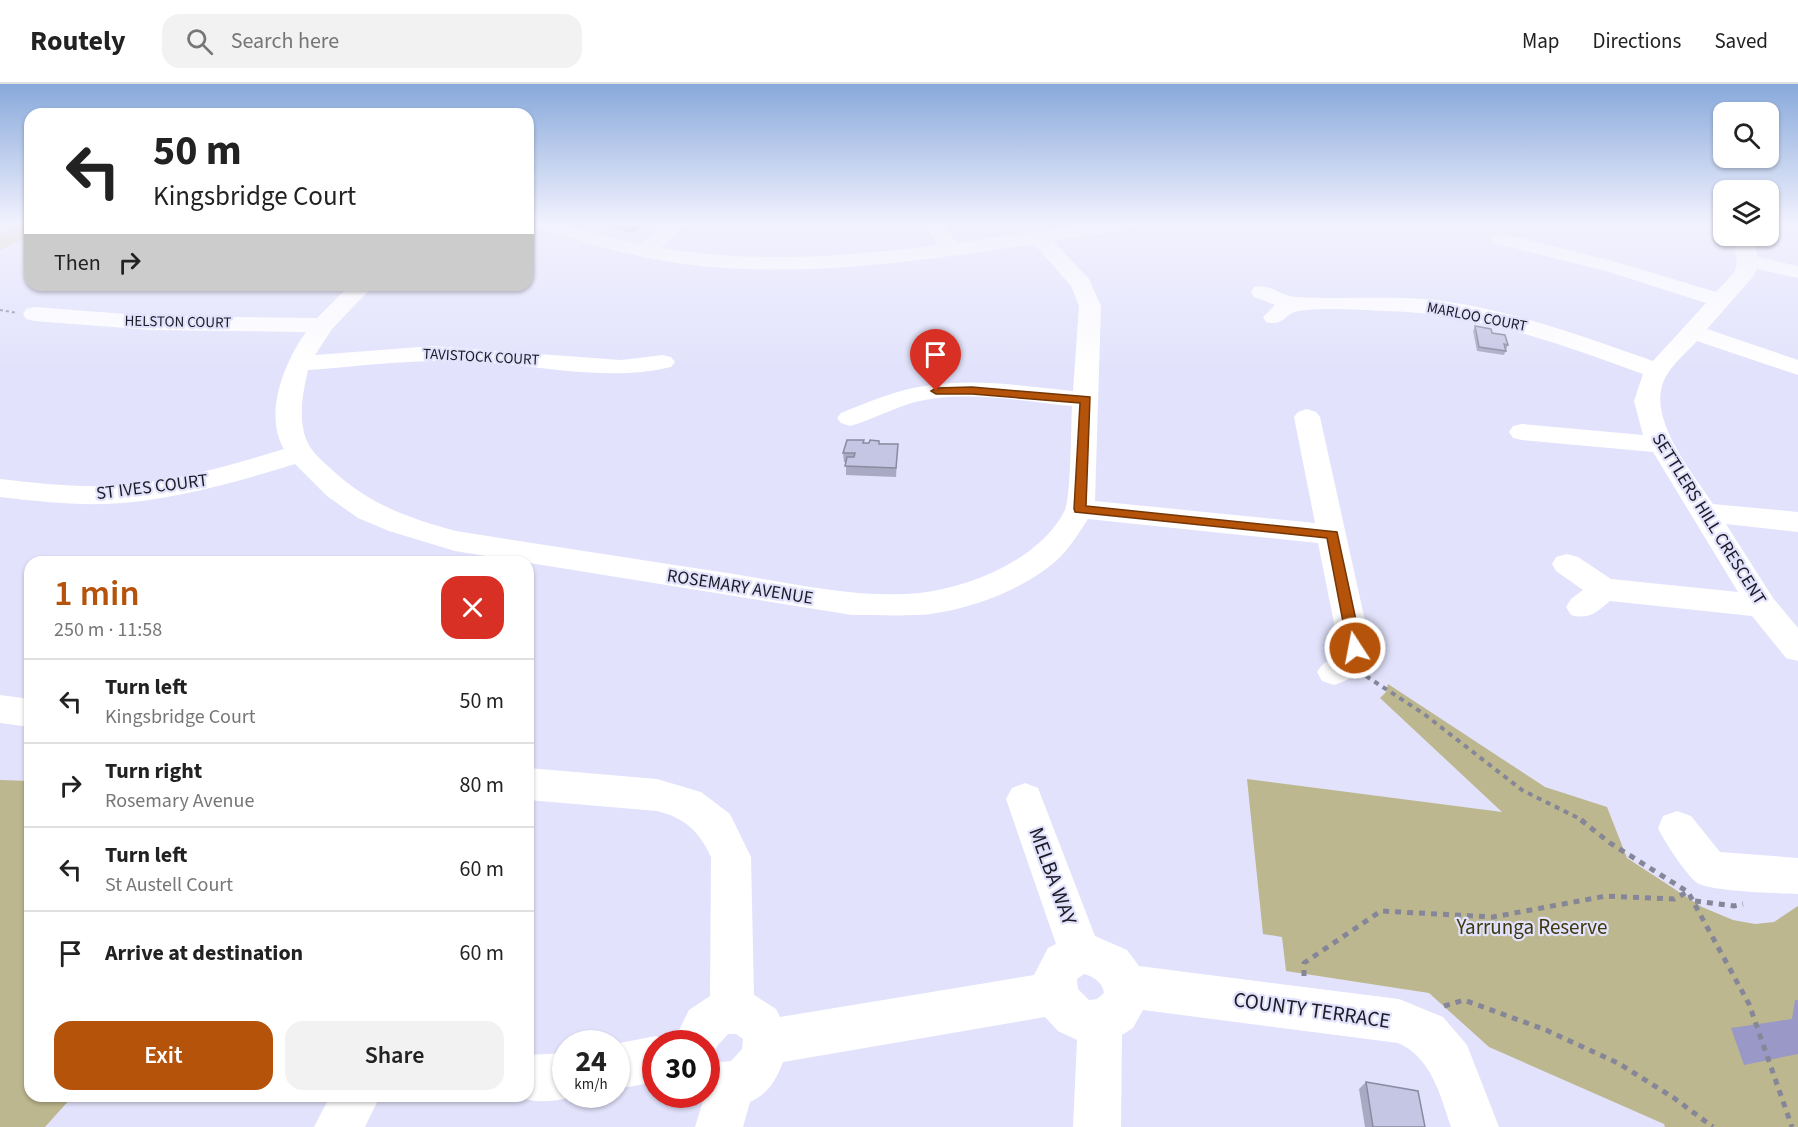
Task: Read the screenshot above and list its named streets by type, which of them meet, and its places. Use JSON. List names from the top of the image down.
{
  "streets": {
    "street": [
      "MARLOO COURT",
      "HELSTON COURT",
      "TAVISTOCK COURT",
      "ST IVES COURT",
      "SETTLERS HILL CRESCENT",
      "ROSEMARY AVENUE",
      "MELBA WAY",
      "COUNTY TERRACE"
    ]
  },
  "crossings": [
    ["MARLOO COURT", "SETTLERS HILL CRESCENT"],
    ["HELSTON COURT", "ROSEMARY AVENUE"],
    ["TAVISTOCK COURT", "ROSEMARY AVENUE"],
    ["ST IVES COURT", "ROSEMARY AVENUE"],
    ["MELBA WAY", "COUNTY TERRACE"]
  ],
  "parks": ["Yarrunga Reserve"],
  "page": {
    "header": "Routely",
    "search": "Search here",
    "nav": ["Map", "Directions", "Saved"],
    "turn": ["50 m", "Kingsbridge Court"],
    "then": "Then",
    "heading": ["1 min", "250 m · 11:58"],
    "list": [
      {
        "name": "Turn left",
        "note": "Kingsbridge Court",
        "value": "50 m"
      },
      {
        "name": "Turn right",
        "note": "Rosemary Avenue",
        "value": "80 m"
      },
      {
        "name": "Turn left",
        "note": "St Austell Court",
        "value": "60 m"
      },
      {
        "name": "Arrive at destination",
        "value": "60 m"
      }
    ],
    "buttons": ["Exit", "Share"],
    "speed": "24 km/h",
    "limit": "30"
  }
}
